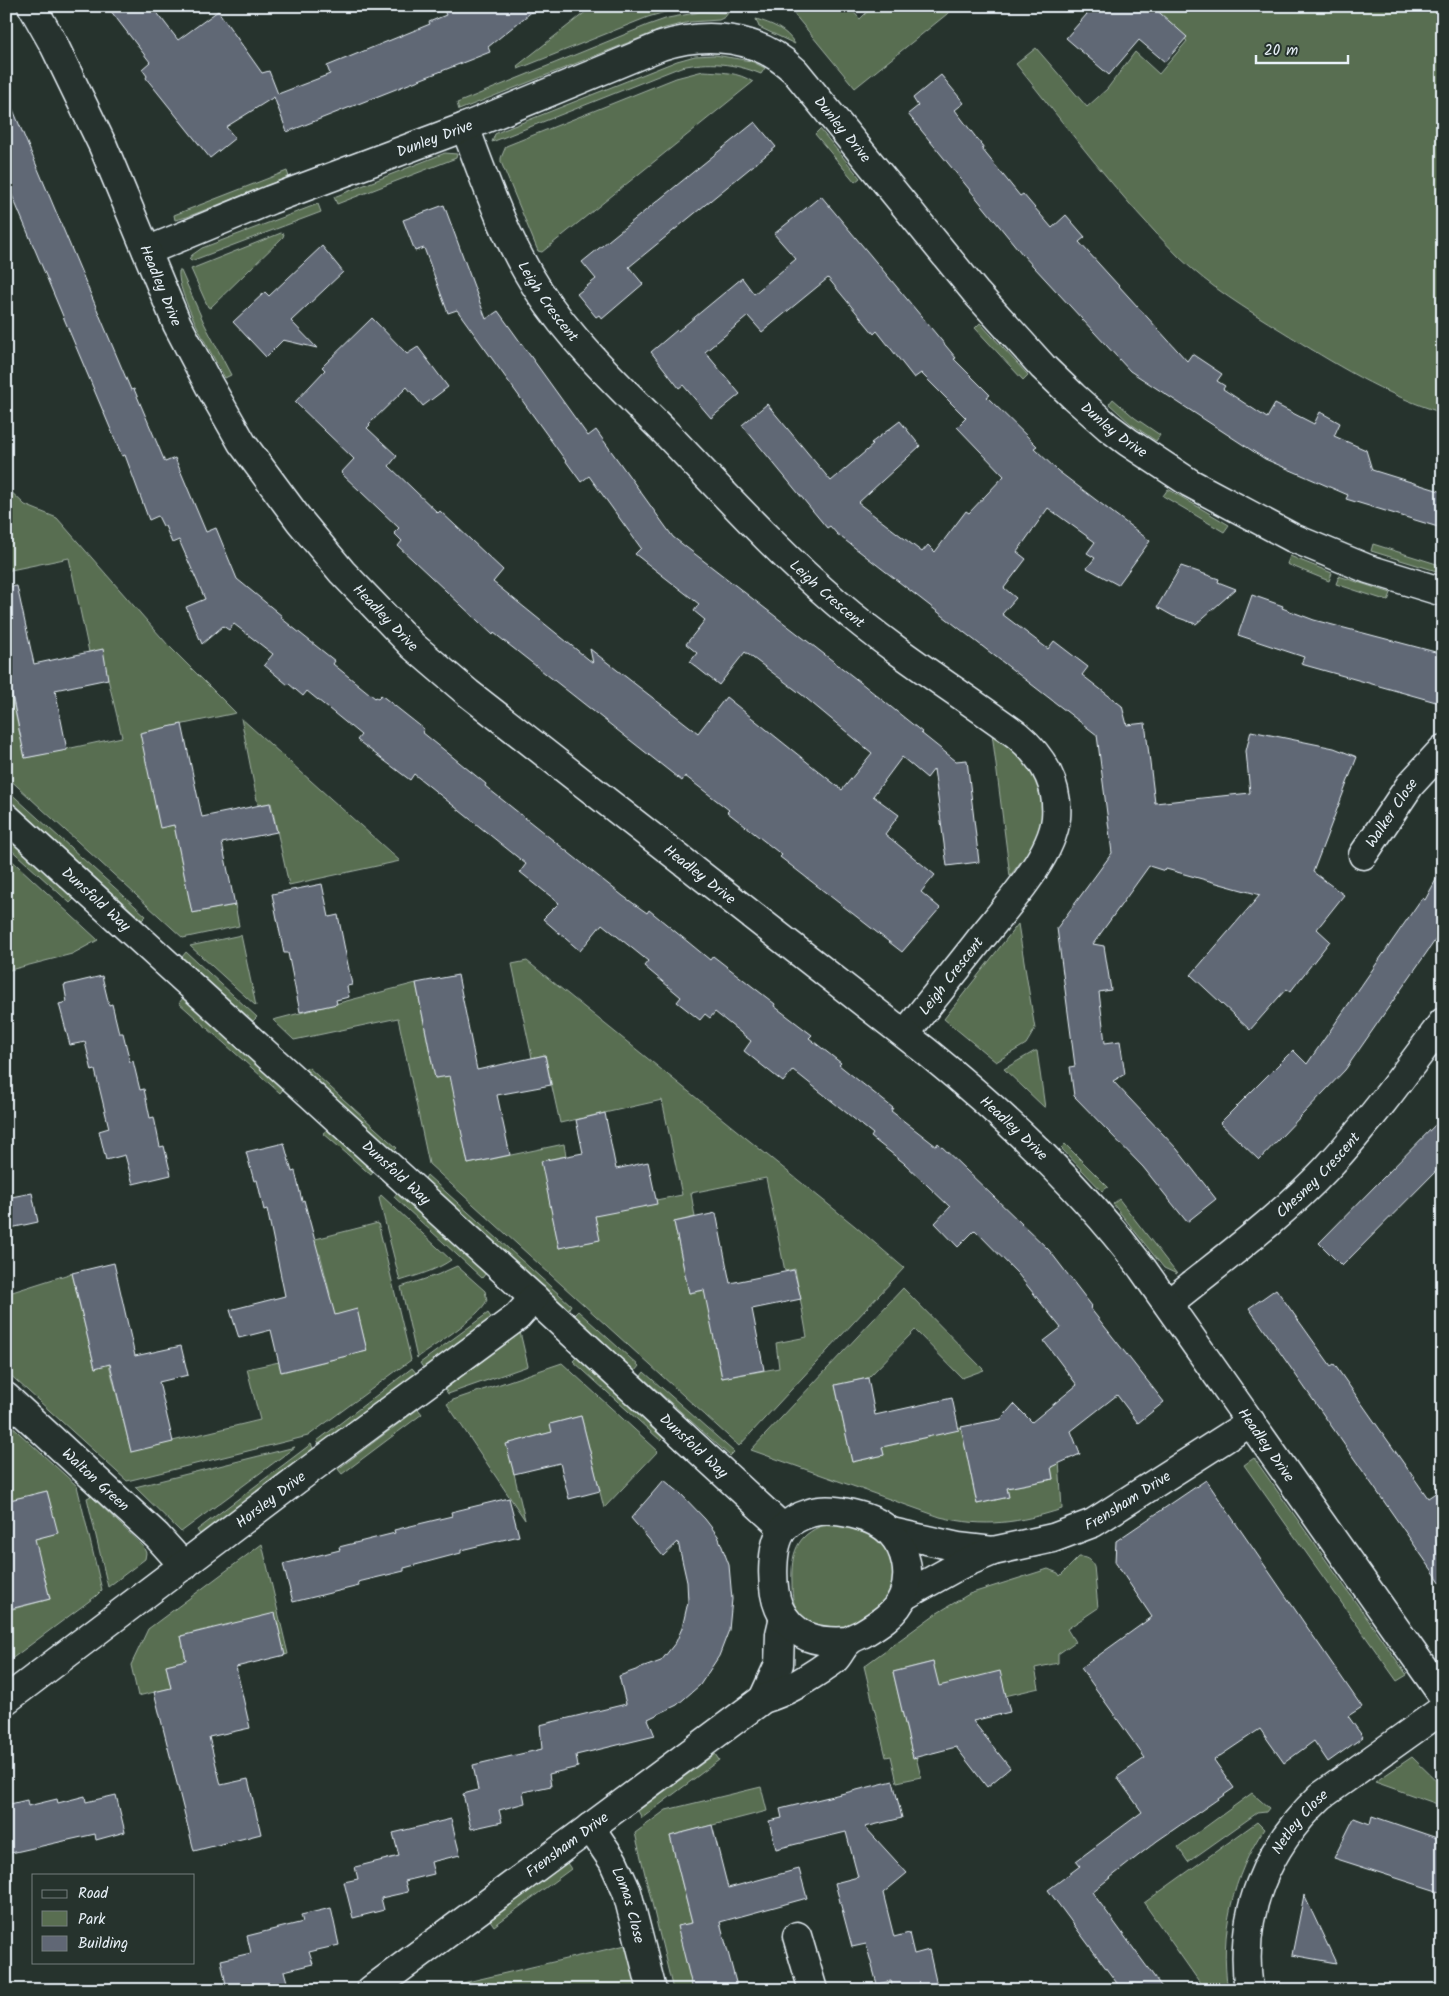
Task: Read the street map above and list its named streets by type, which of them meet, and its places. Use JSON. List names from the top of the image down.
{
  "streets": {
    "street": [
      "Dunley Drive",
      "Headley Drive",
      "Leigh Crescent",
      "Walker Close",
      "Dunsfold Way",
      "Chesney Crescent",
      "Walton Green",
      "Horsley Drive",
      "Frensham Drive",
      "Netley Close",
      "Lomas Close"
    ]
  },
  "crossings": [
    ["Dunley Drive", "Headley Drive"],
    ["Dunley Drive", "Leigh Crescent"],
    ["Headley Drive", "Leigh Crescent"],
    ["Headley Drive", "Chesney Crescent"],
    ["Headley Drive", "Frensham Drive"],
    ["Dunsfold Way", "Horsley Drive"],
    ["Dunsfold Way", "Frensham Drive"],
    ["Walton Green", "Horsley Drive"],
    ["Frensham Drive", "Lomas Close"]
  ],
  "legend": ["Road", "Park", "Building"],
  "scale_bar": "20 m"
}
